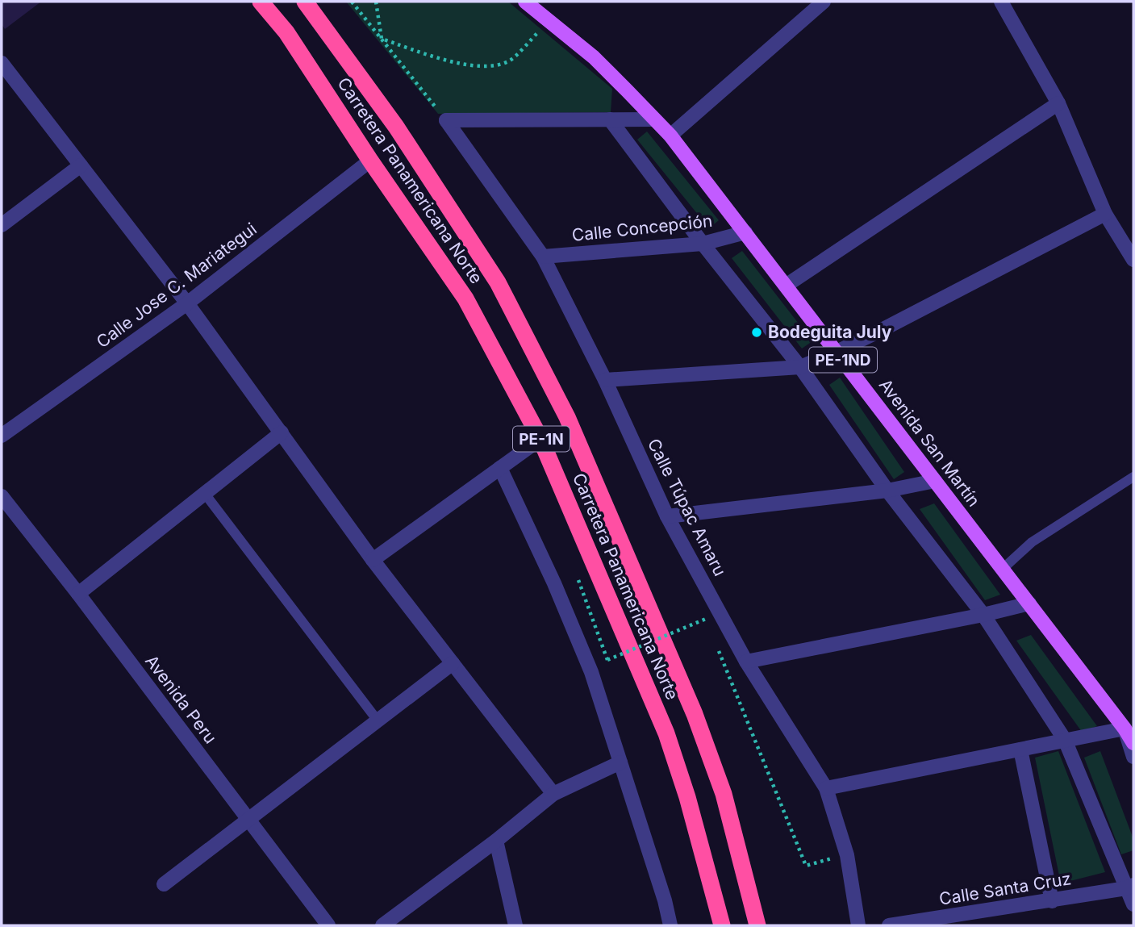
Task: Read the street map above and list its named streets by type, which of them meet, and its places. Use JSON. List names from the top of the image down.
{
  "streets": {
    "highway": ["Carretera Panamericana Norte", "PE-1N"],
    "main road": ["PE-1ND", "Avenida San Martín"],
    "street": [
      "Calle Concepción",
      "Calle Jose C. Mariategui",
      "Calle Túpac Amaru",
      "Avenida Peru",
      "Calle Santa Cruz"
    ]
  },
  "crossings": [
    ["Carretera Panamericana Norte", "Calle Jose C. Mariategui"],
    ["Calle Concepción", "Avenida San Martín"],
    ["Calle Concepción", "Calle Túpac Amaru"]
  ],
  "places": ["Bodeguita July"]
}
